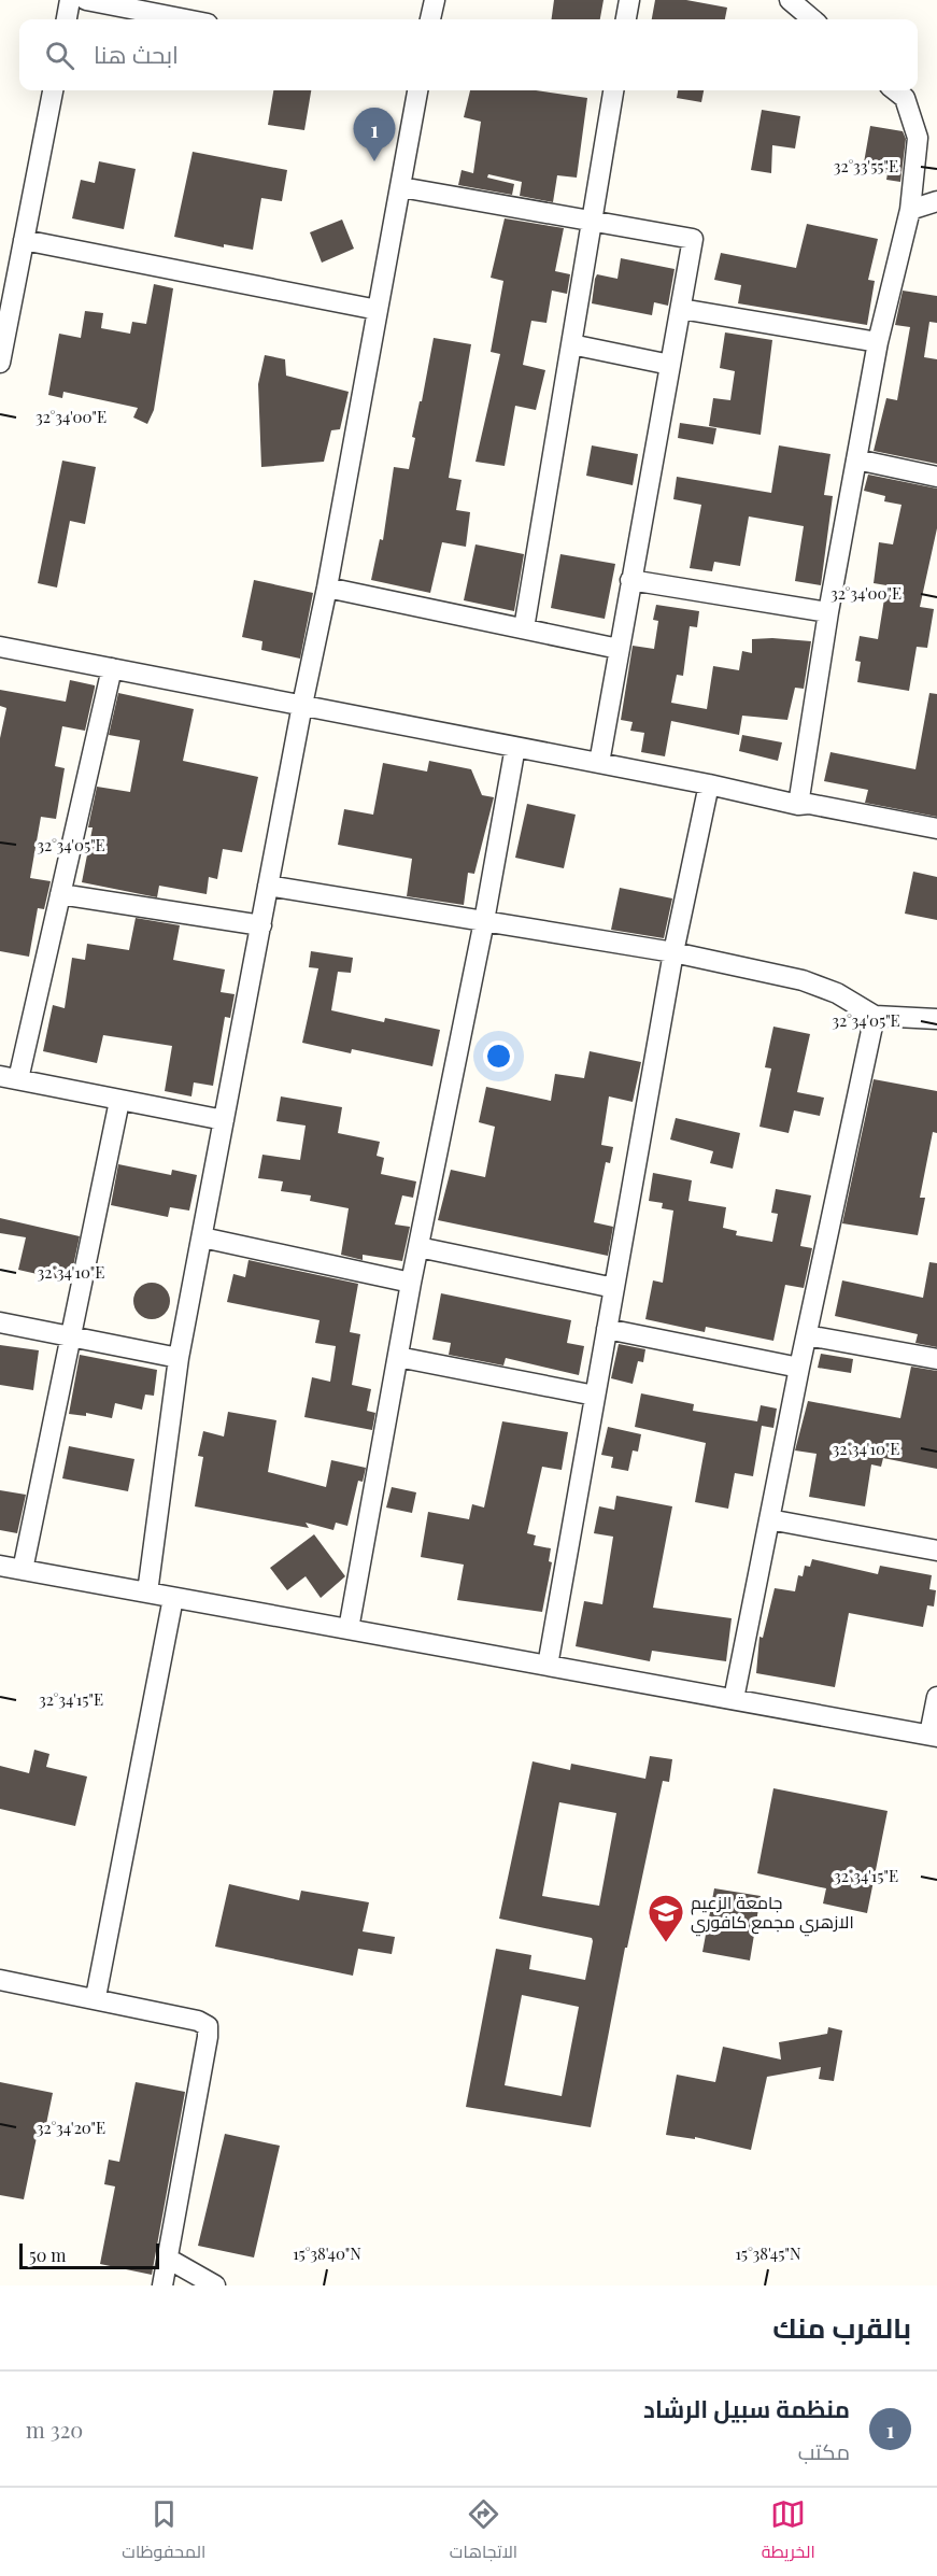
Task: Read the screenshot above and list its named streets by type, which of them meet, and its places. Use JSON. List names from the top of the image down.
{
  "places": {
    "school or university": ["جامعة الزعيم الازهري مجمع كافوري"]
  },
  "scale_bar": "50 m",
  "page": {
    "search": "ابحث هنا",
    "pins": "1",
    "scale": "50 m",
    "heading": "بالقرب منك",
    "list": [
      {
        "mark": "1",
        "name": "منظمة سبيل الرشاد",
        "note": "مكتب",
        "value": "320 m"
      }
    ],
    "nav": ["الخريطة", "الاتجاهات", "المحفوظات"]
  },
  "coordinates": [
    "32°33'55\"E",
    "32°34'00\"E",
    "32°34'05\"E",
    "32°34'10\"E",
    "32°34'15\"E",
    "32°34'20\"E",
    "15°38'40\"N",
    "15°38'45\"N"
  ]
}
